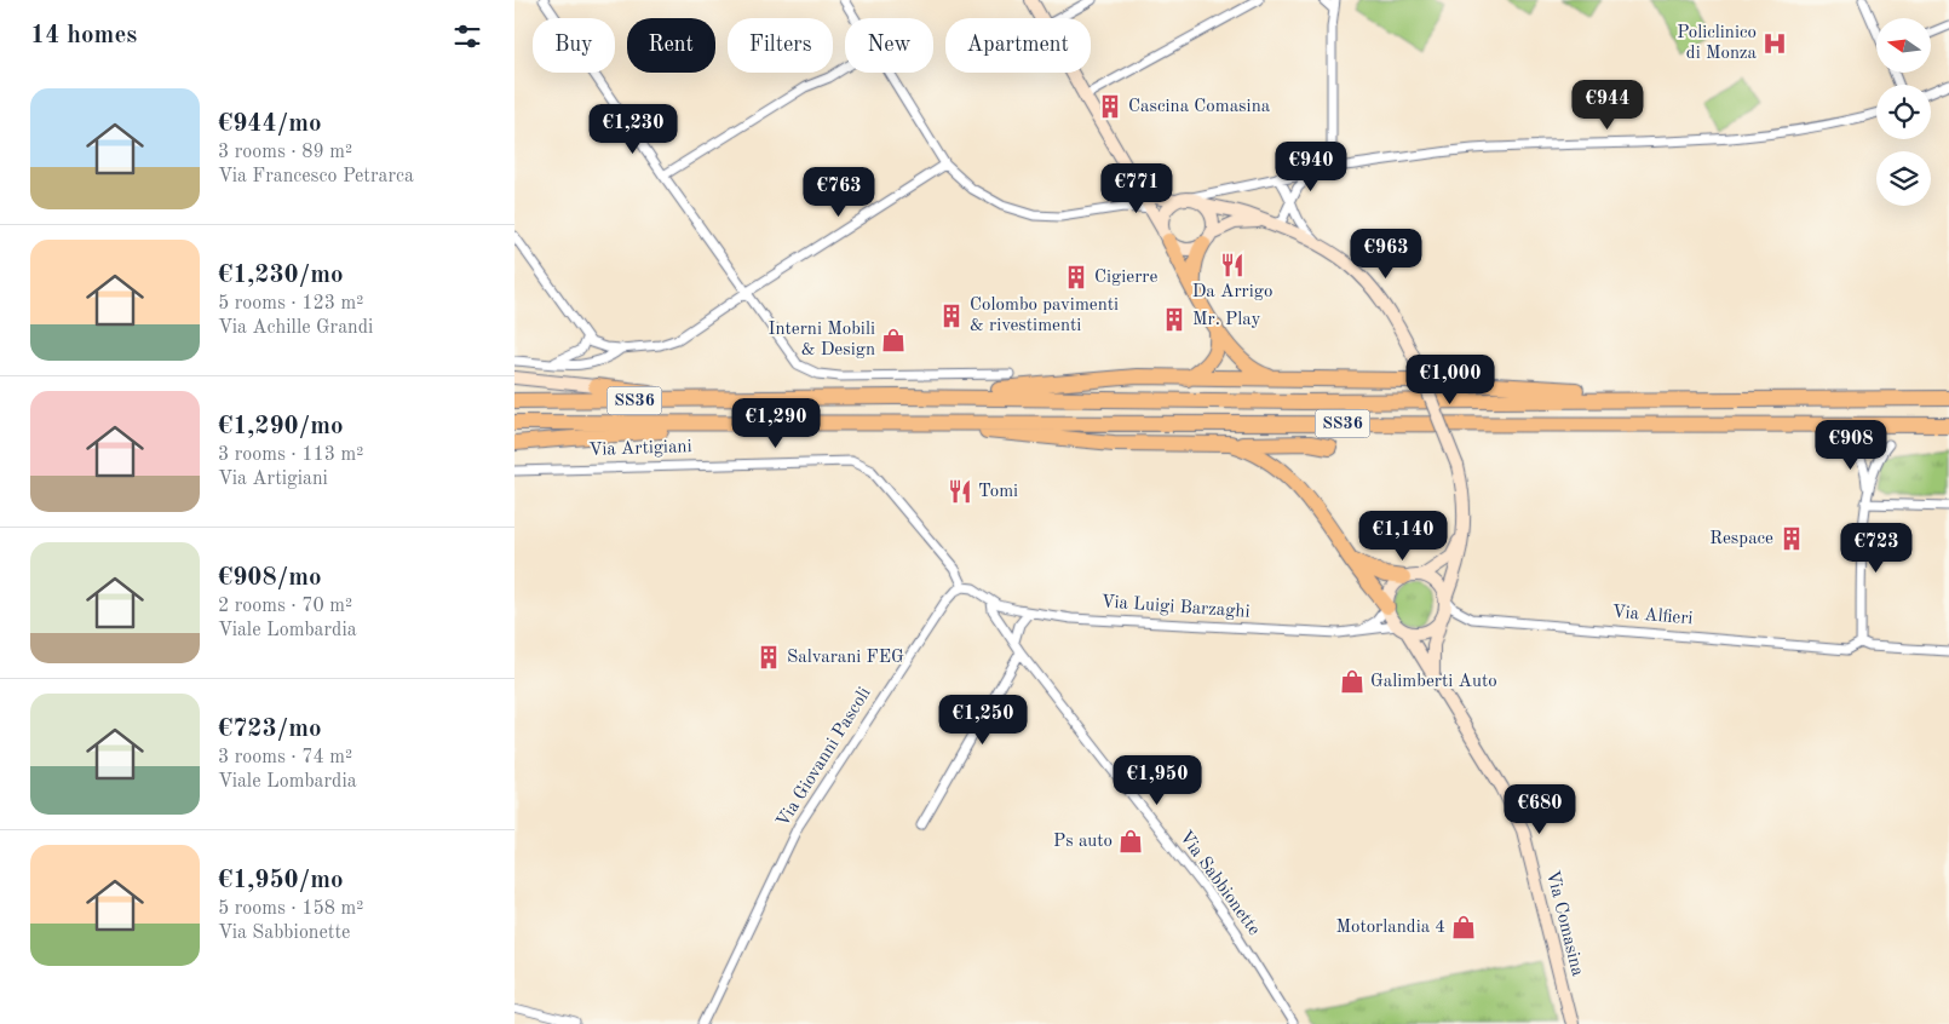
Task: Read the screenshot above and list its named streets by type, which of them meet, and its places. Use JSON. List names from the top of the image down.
{
  "streets": {
    "highway": ["SS36"],
    "main road": ["Via Comasina"],
    "street": [
      "Via Artigiani",
      "Via Luigi Barzaghi",
      "Via Alfieri",
      "Via Giovanni Pascoli",
      "Via Sabbionette"
    ]
  },
  "crossings": [
    ["Via Artigiani", "Via Giovanni Pascoli"],
    ["Via Luigi Barzaghi", "Via Alfieri"],
    ["Via Luigi Barzaghi", "Via Sabbionette"],
    ["Via Luigi Barzaghi", "Via Comasina"],
    ["Via Alfieri", "Via Comasina"]
  ],
  "places": {
    "hospital": ["Policlinico di Monza"],
    "building": [
      "Cascina Comasina",
      "Cigierre",
      "Colombo pavimenti & rivestimenti",
      "Mr. Play",
      "Respace",
      "Salvarani FEG"
    ],
    "restaurant": ["Da Arrigo", "Tomi"],
    "shop": [
      "Interni Mobili & Design",
      "Galimberti Auto",
      "Ps auto",
      "Motorlandia 4"
    ]
  },
  "north": "left",
  "page": {
    "heading": "14 homes",
    "chip": [
      "Buy",
      "Rent",
      "Filters",
      "New",
      "Apartment"
    ],
    "list": [
      {
        "name": "€944/mo",
        "note": "3 rooms · 89 m² · Via Francesco Petrarca"
      },
      {
        "name": "€1,230/mo",
        "note": "5 rooms · 123 m² · Via Achille Grandi"
      },
      {
        "name": "€1,290/mo",
        "note": "3 rooms · 113 m² · Via Artigiani"
      },
      {
        "name": "€908/mo",
        "note": "2 rooms · 70 m² · Viale Lombardia"
      },
      {
        "name": "€723/mo",
        "note": "3 rooms · 74 m² · Viale Lombardia"
      },
      {
        "name": "€1,950/mo",
        "note": "5 rooms · 158 m² · Via Sabbionette"
      }
    ],
    "price": [
      "€944",
      "€1,230",
      "€940",
      "€771",
      "€763",
      "€963",
      "€1,000",
      "€1,290",
      "€908",
      "€1,140",
      "€723",
      "€1,250",
      "€1,950",
      "€680"
    ]
  }
}
